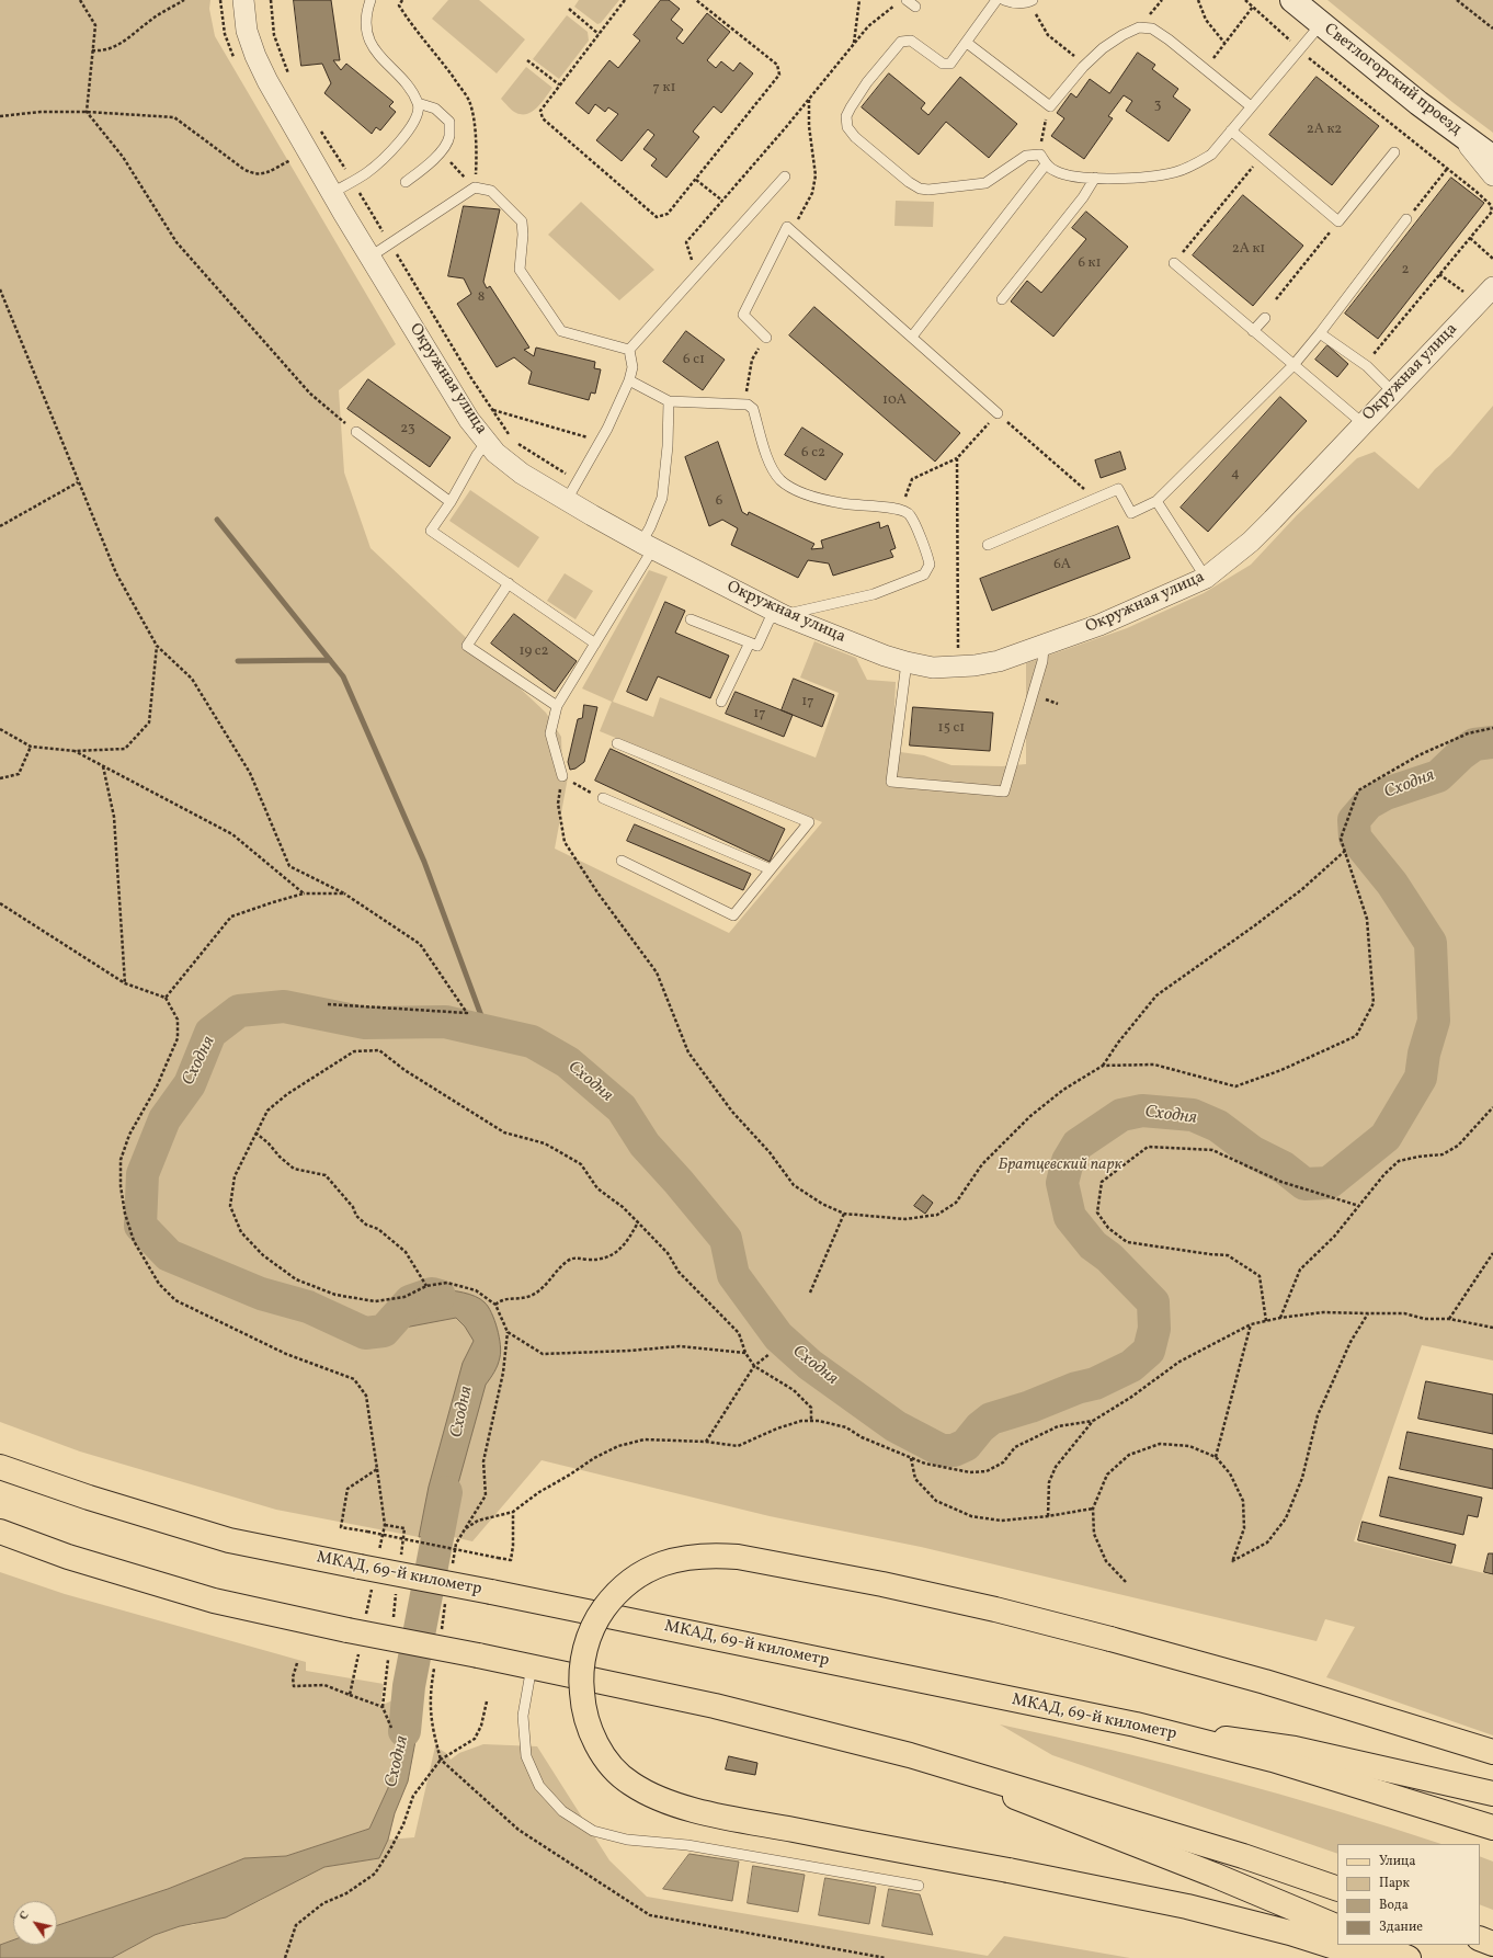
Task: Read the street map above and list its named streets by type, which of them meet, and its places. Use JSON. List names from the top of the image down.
{
  "streets": {
    "main road": ["Светлогорский проезд", "МКАД, 69-й километр"],
    "street": ["Окружная улица"]
  },
  "water": ["Сходня"],
  "parks": ["Братцевский парк"],
  "house_numbers": [
    "7 к1",
    "3",
    "2А к2",
    "2А к1",
    "6 к1",
    "2",
    "8",
    "6 с1",
    "10А",
    "23",
    "6 с2",
    "4",
    "6",
    "6А",
    "19 с2",
    "17",
    "17",
    "15 с1"
  ],
  "legend": [
    "Улица",
    "Парк",
    "Вода",
    "Здание"
  ],
  "north": "top left"
}
